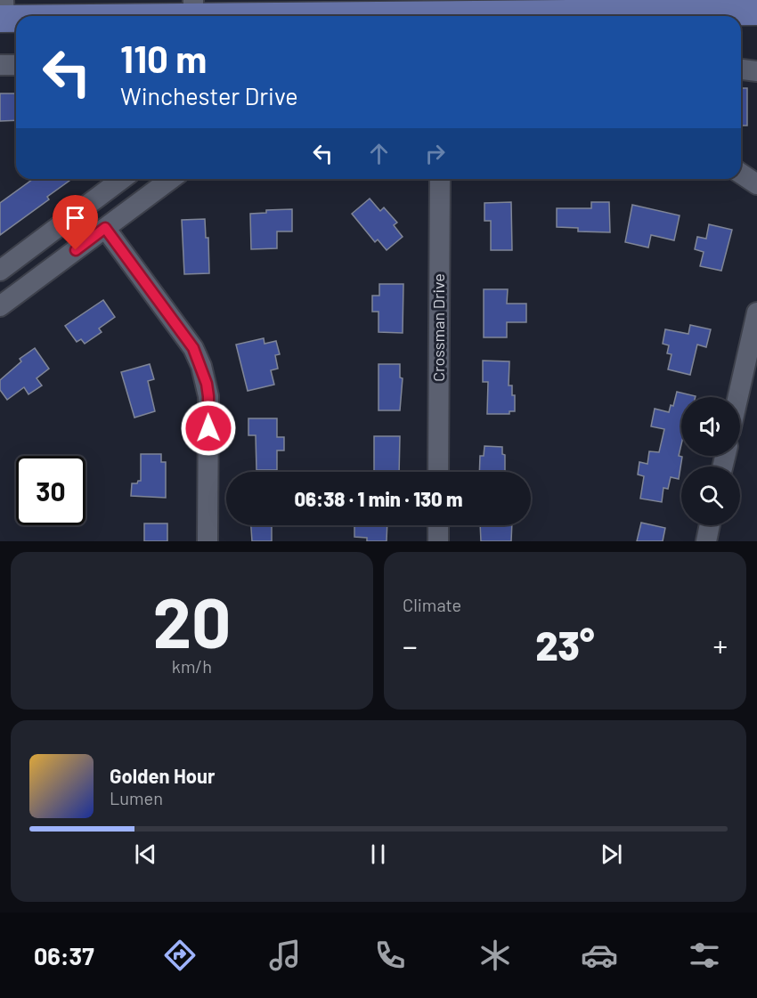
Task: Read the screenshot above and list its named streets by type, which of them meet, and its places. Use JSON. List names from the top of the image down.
{
  "streets": {
    "street": ["Crossman Drive"]
  },
  "page": {
    "turn": ["110 m", "Winchester Drive"],
    "limit": "30",
    "trip": "06:38 · 1 min · 130 m",
    "tile": [
      ["20", "km/h"],
      "Climate"
    ],
    "heat": ["−", "23°", "+"],
    "song": ["Golden Hour", "Lumen"],
    "tabs": "06:37"
  }
}
